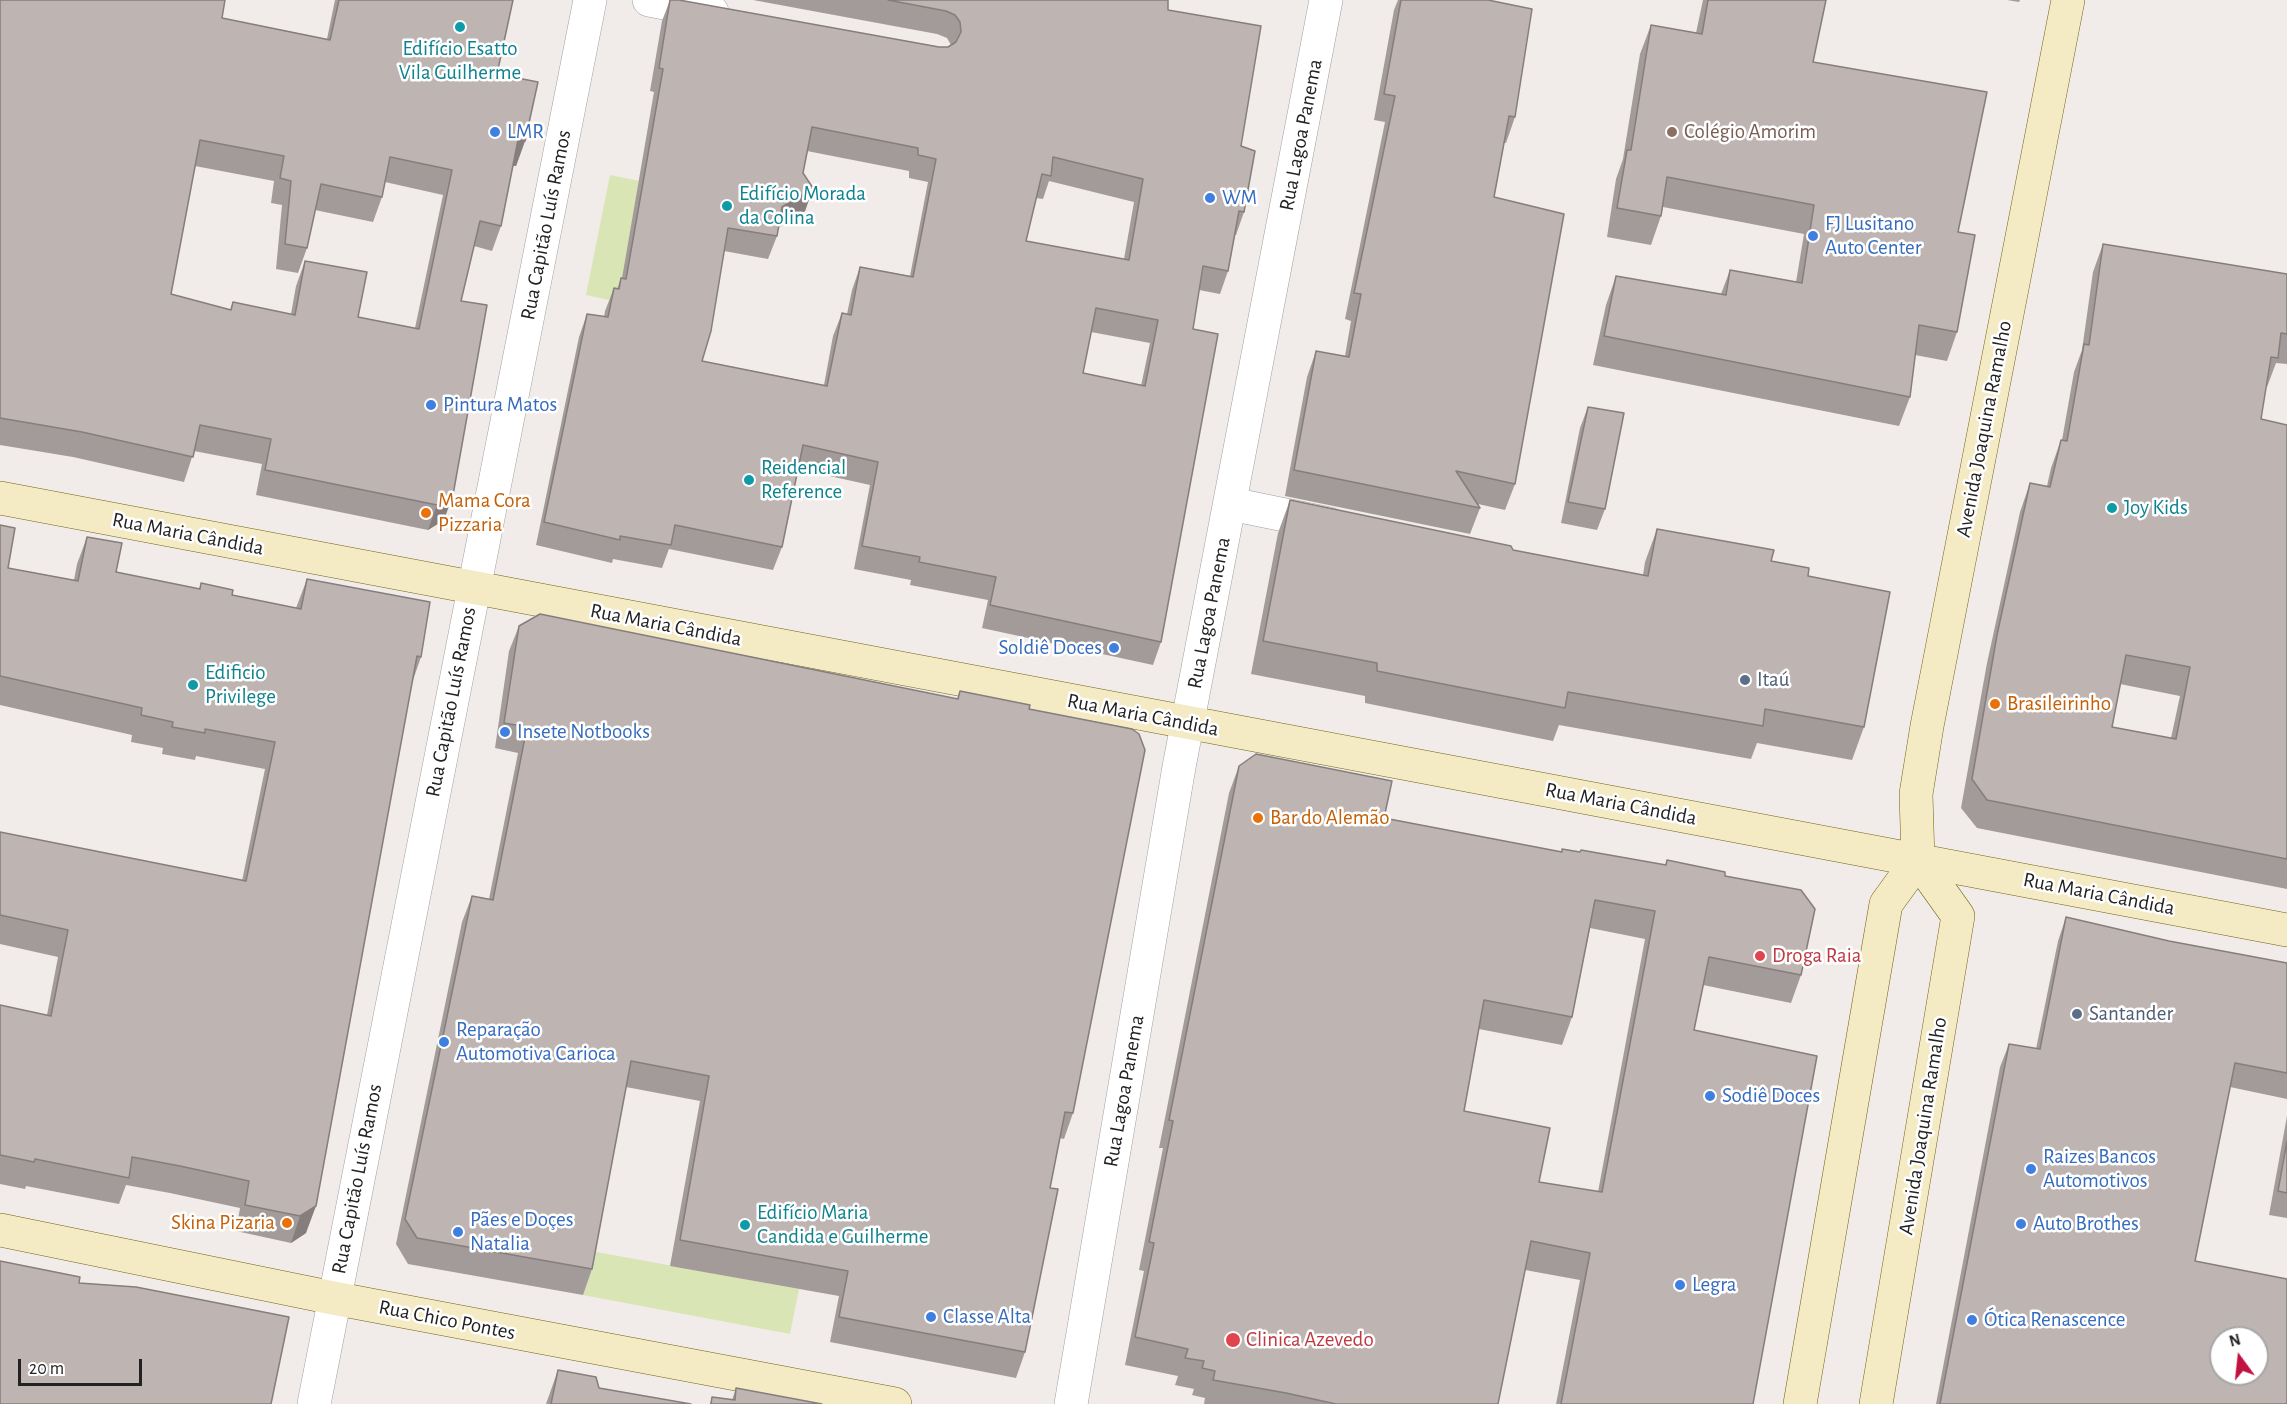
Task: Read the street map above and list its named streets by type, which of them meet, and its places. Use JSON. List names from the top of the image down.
{
  "streets": {
    "main road": ["Avenida Joaquina Ramalho", "Rua Maria Cândida", "Rua Chico Pontes"],
    "street": ["Rua Lagoa Panema", "Rua Capitão Luís Ramos"]
  },
  "crossings": [
    ["Rua Lagoa Panema", "Rua Maria Cândida"],
    ["Rua Capitão Luís Ramos", "Rua Maria Cândida"],
    ["Rua Capitão Luís Ramos", "Rua Chico Pontes"],
    ["Avenida Joaquina Ramalho", "Rua Maria Cândida"]
  ],
  "places": [
    "Edifício Esatto Vila Guilherme",
    "LMR",
    "Colégio Amorim",
    "WM",
    "Edifício Morada da Colina",
    "FJ Lusitano Auto Center",
    "Pintura Matos",
    "Reidencial Reference",
    "Joy Kids",
    "Mama Cora Pizzaria",
    "Soldiê Doces",
    "Itaú",
    "Edificio Privilege",
    "Brasileirinho",
    "Insete Notbooks",
    "Bar do Alemão",
    "Droga Raia",
    "Santander",
    "Reparação Automotiva Carioca",
    "Sodiê Doces",
    "Raizes Bancos Automotivos",
    "Skina Pizaria",
    "Auto Brothes",
    "Edifício Maria Candida e Guilherme",
    "Pães e Doçes Natalia",
    "Legra",
    "Classe Alta",
    "Ótica Renascence",
    "Clinica Azevedo"
  ],
  "scale_bar": "20 m",
  "north": "top"
}
